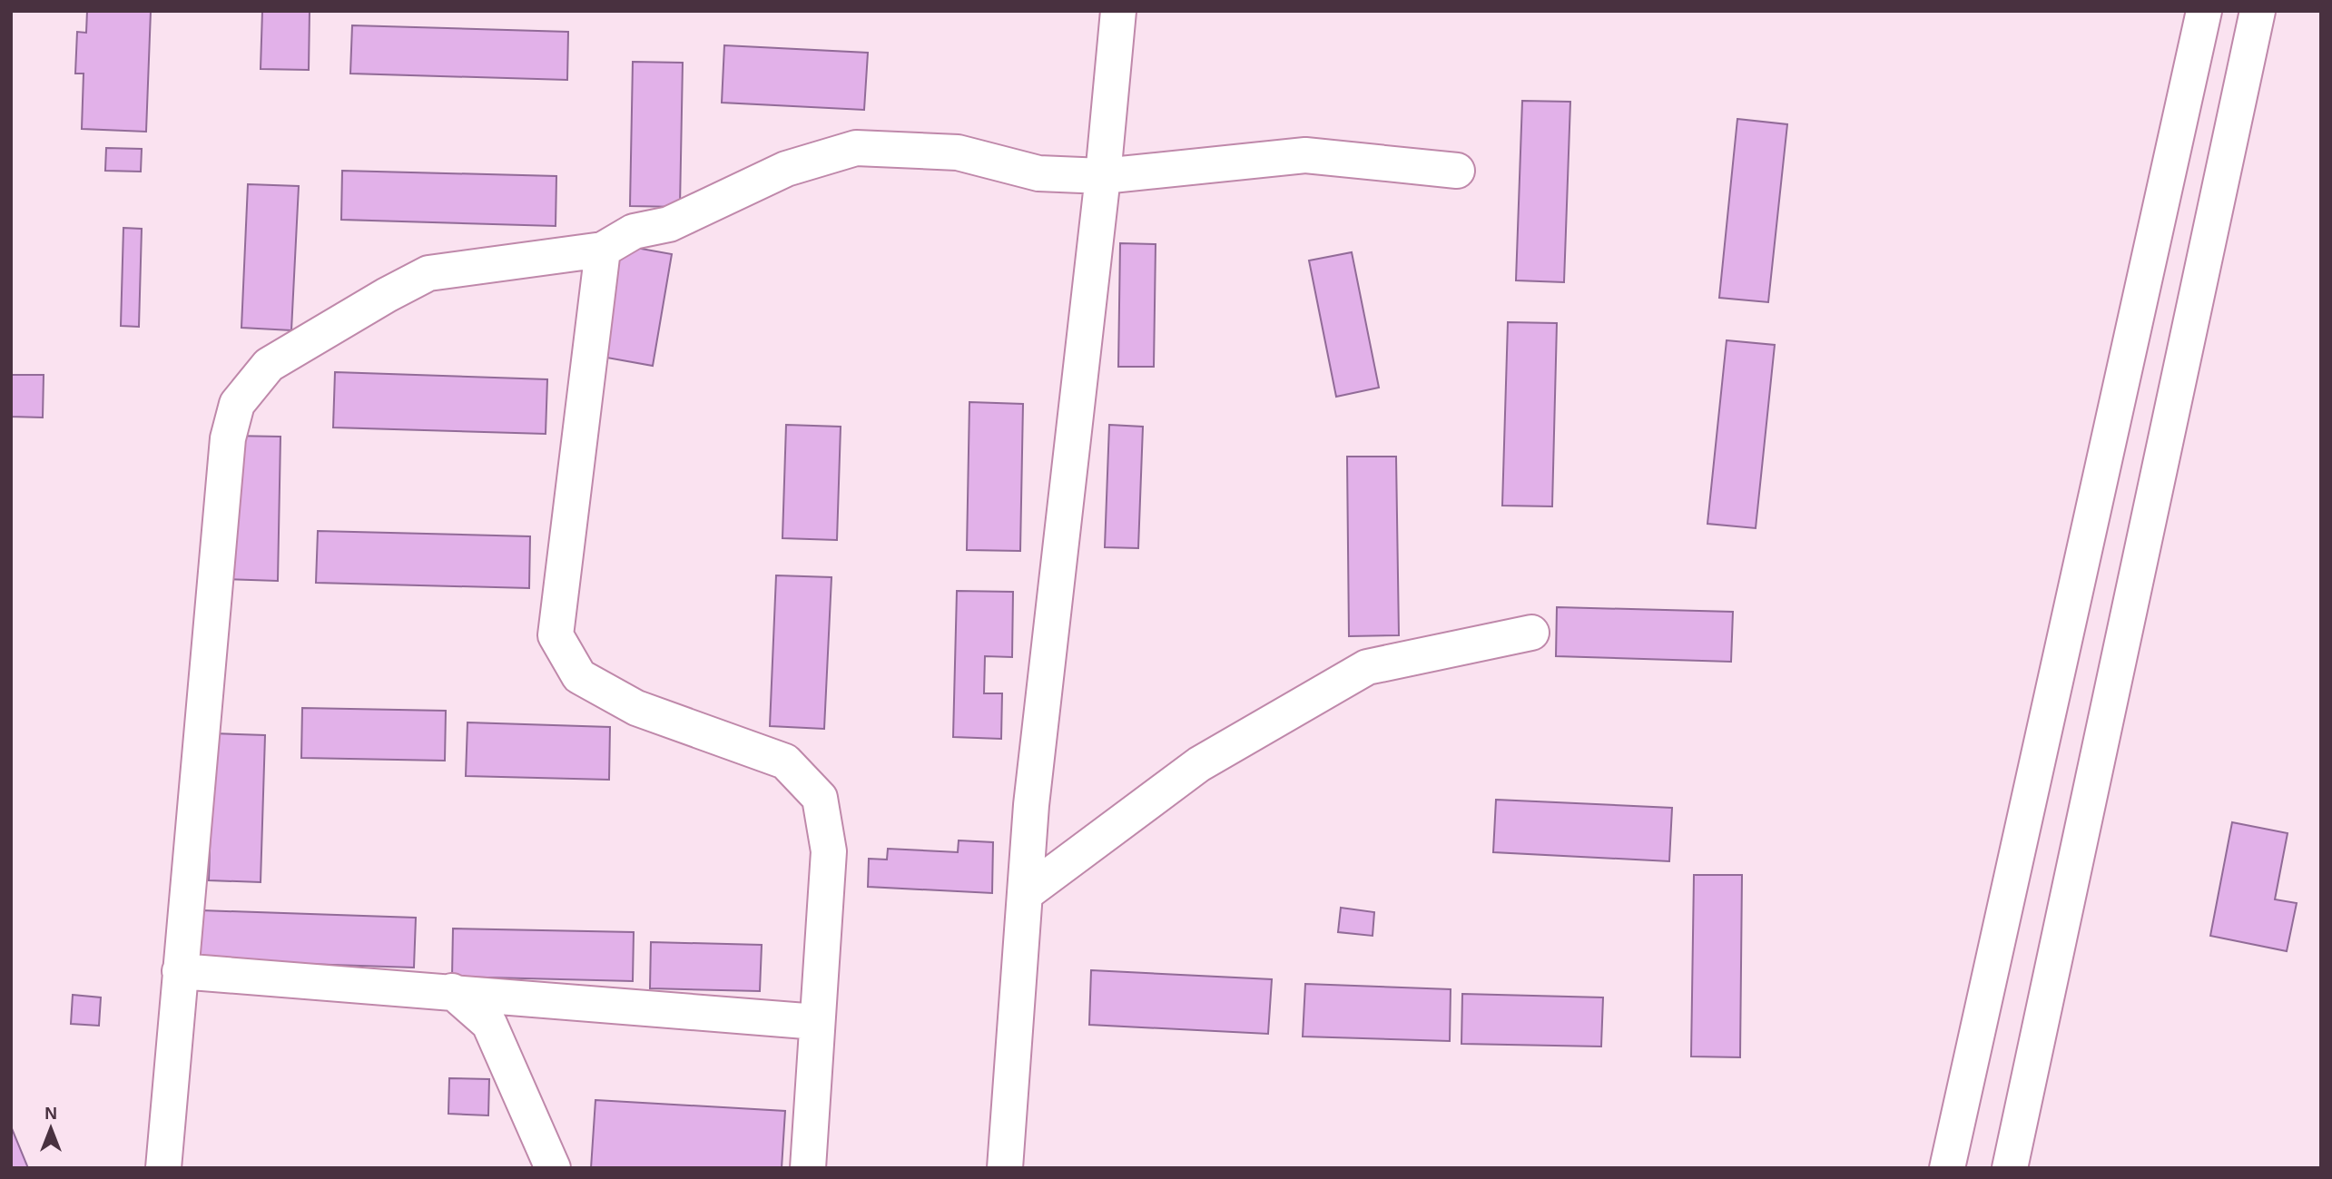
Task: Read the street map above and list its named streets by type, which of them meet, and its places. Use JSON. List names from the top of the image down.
{
  "north": "top"
}
